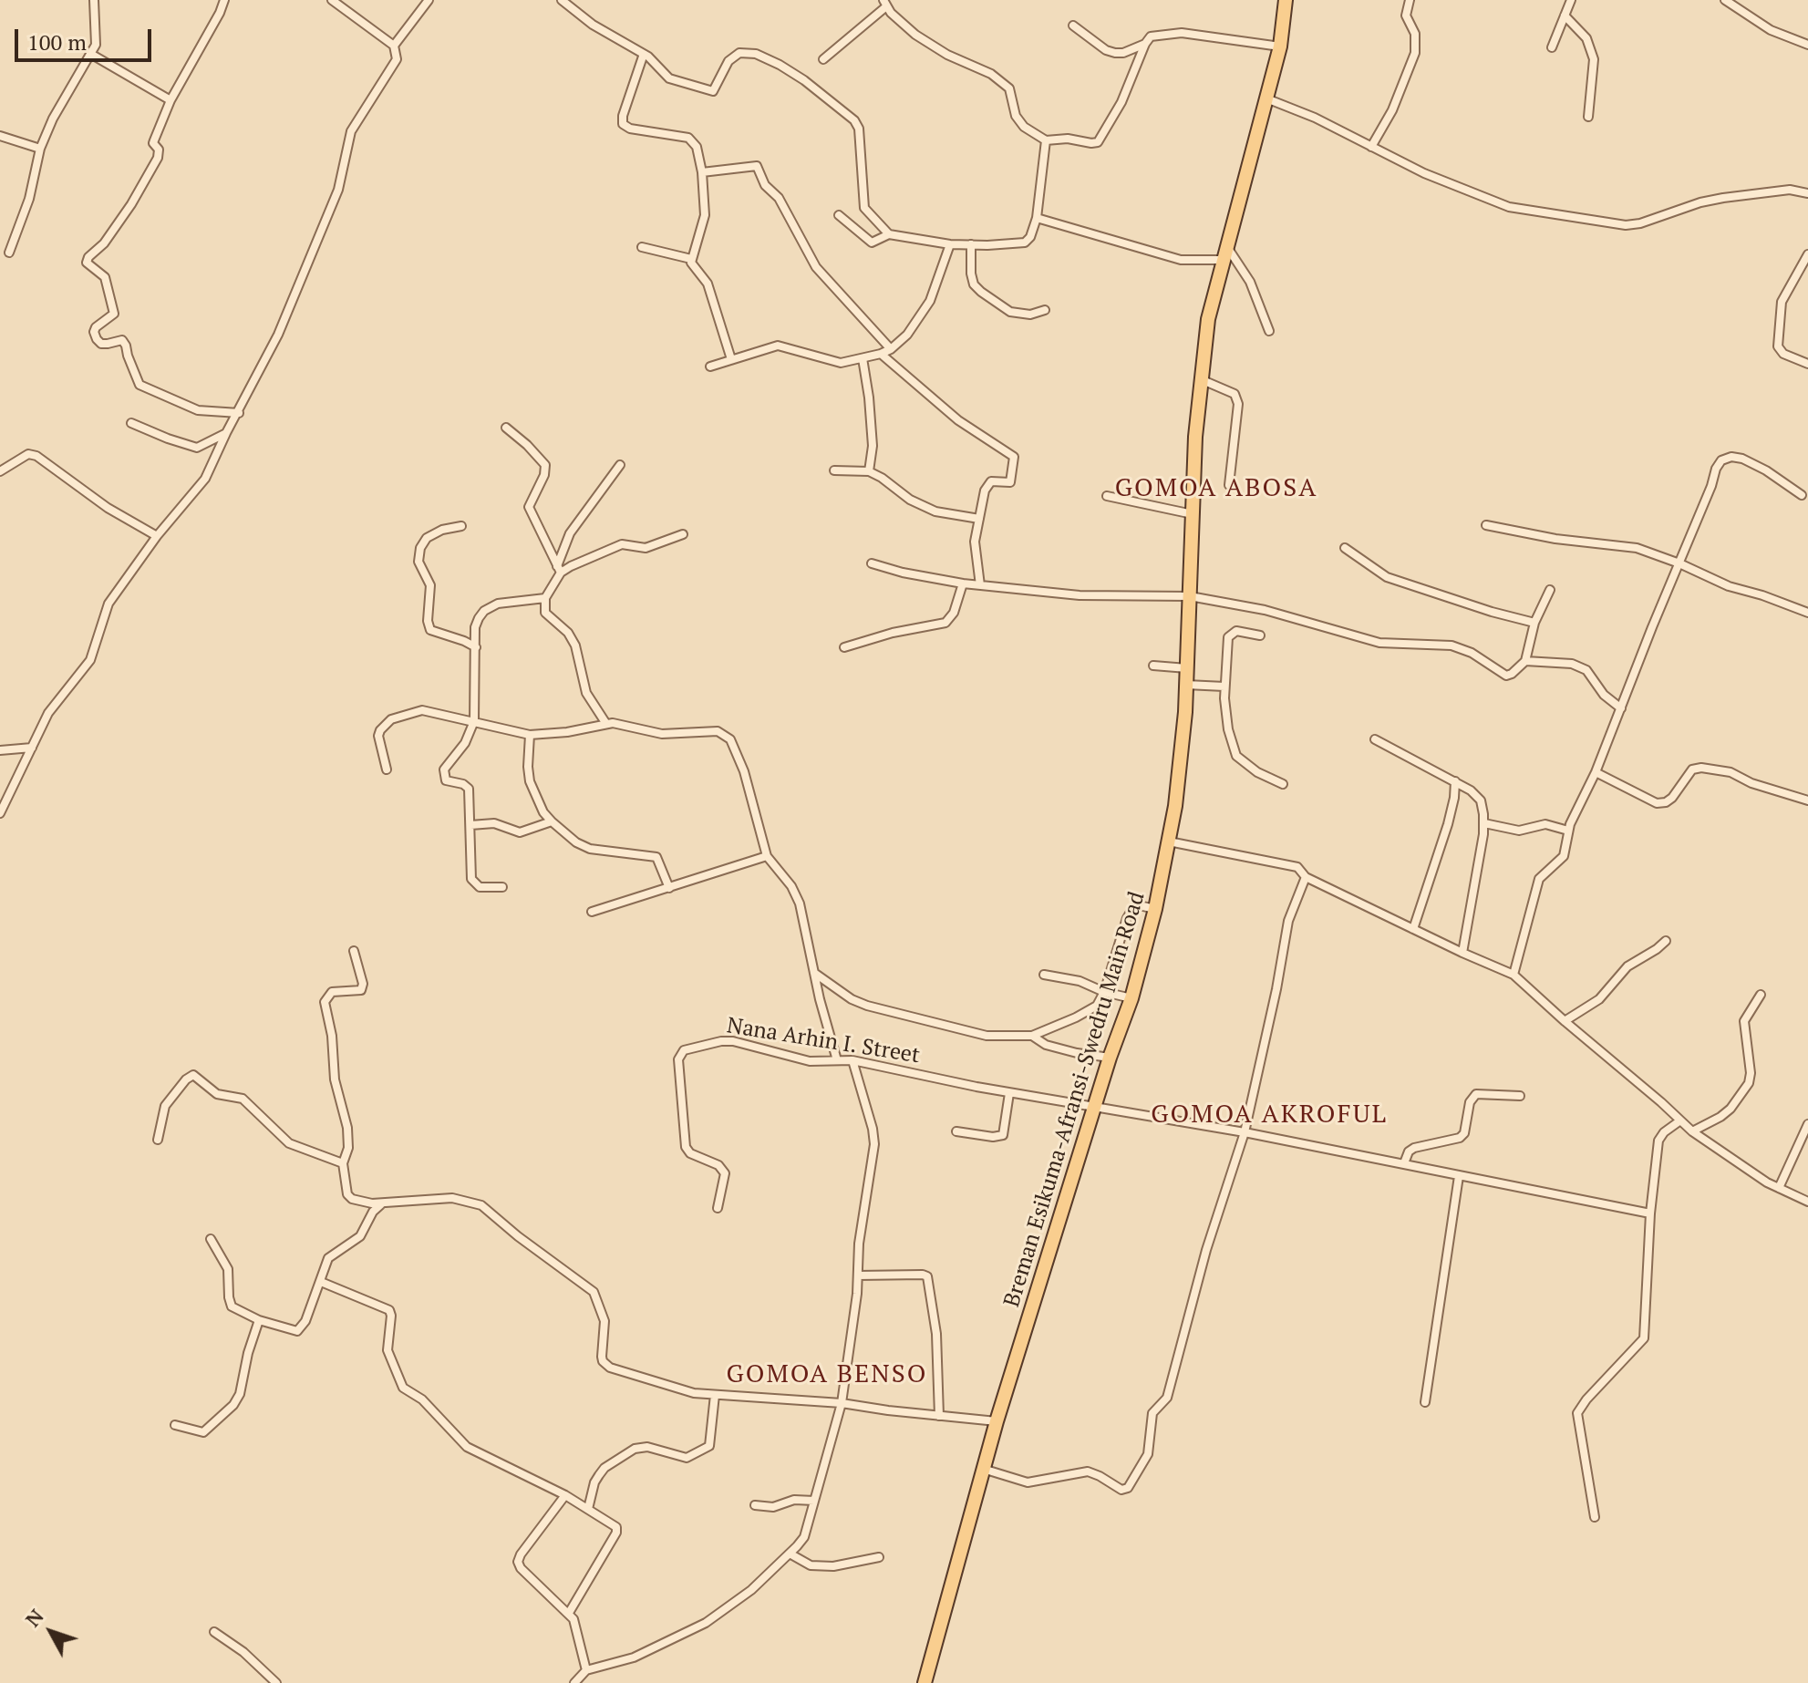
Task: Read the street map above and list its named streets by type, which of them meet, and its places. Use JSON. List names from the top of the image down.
{
  "streets": {
    "main road": ["Breman Esikuma-Afransi-Swedru Main Road"],
    "street": ["Nana Arhin I. Street"]
  },
  "crossings": [
    ["Nana Arhin I. Street", "Breman Esikuma-Afransi-Swedru Main Road"]
  ],
  "districts": ["GOMOA ABOSA", "GOMOA AKROFUL", "GOMOA BENSO"],
  "scale_bar": "100 m",
  "north": "top left"
}
